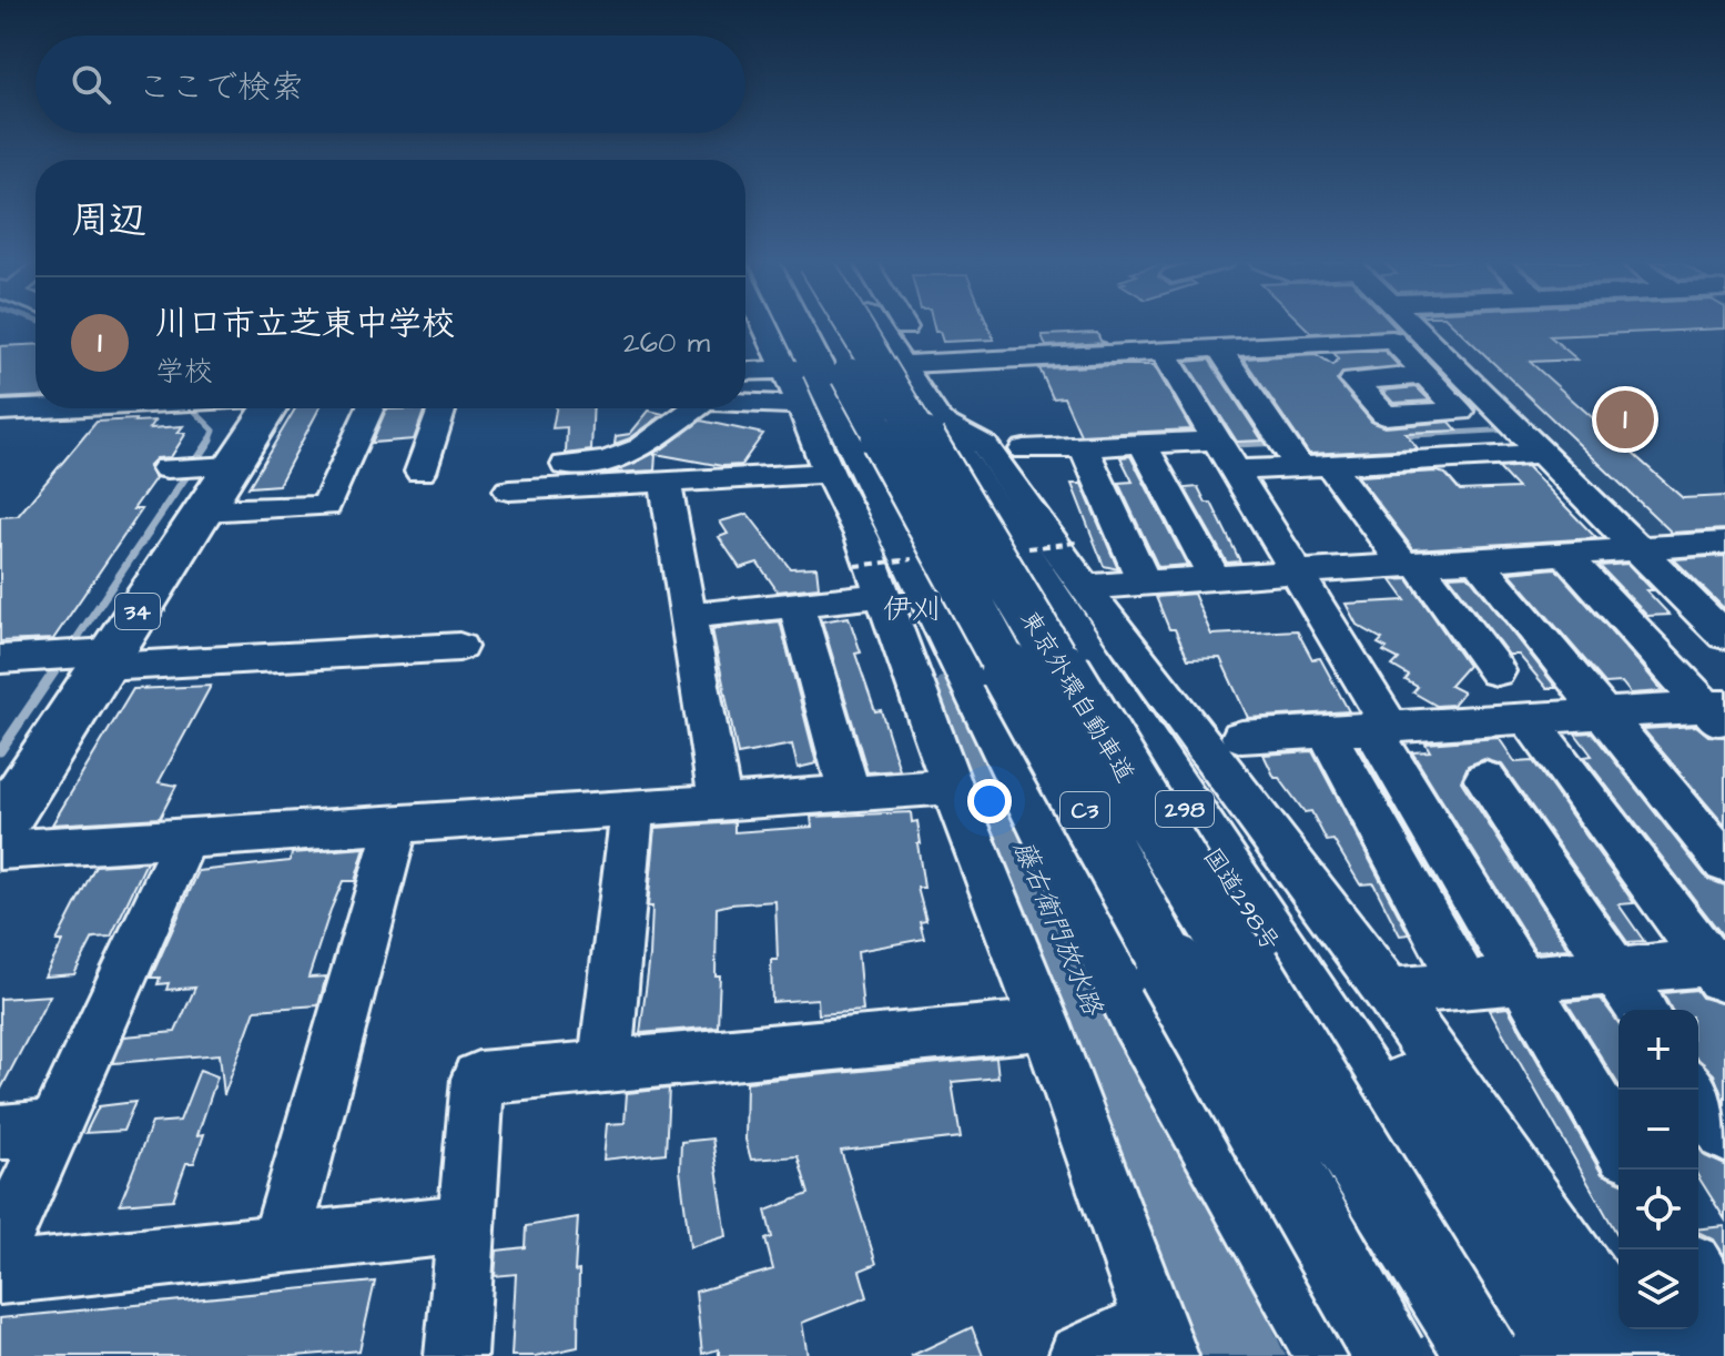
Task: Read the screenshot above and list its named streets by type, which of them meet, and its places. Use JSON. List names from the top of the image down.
{
  "streets": {
    "main road": [
      "34",
      "東京外環自動車道",
      "298",
      "C3",
      "国道298号"
    ]
  },
  "districts": ["伊刈"],
  "water": ["藤右衛門放水路"],
  "page": {
    "search": "ここで検索",
    "heading": "周辺",
    "list": [
      {
        "mark": "1",
        "name": "川口市立芝東中学校",
        "note": "学校",
        "value": "260 m"
      }
    ],
    "pins": "1",
    "map_buttons": ["+", "−"]
  }
}
